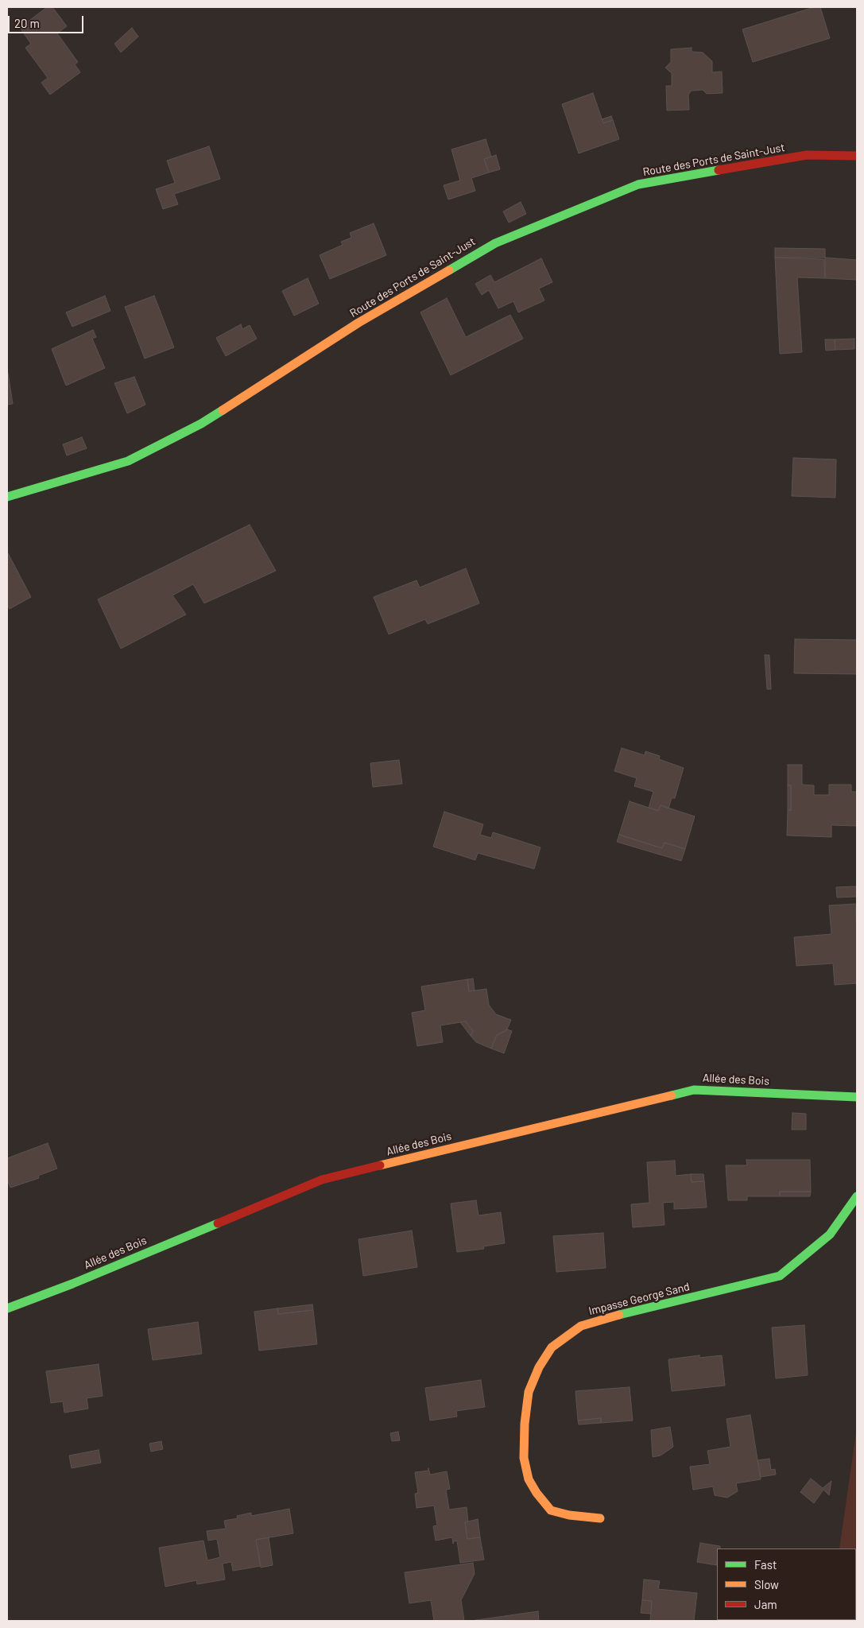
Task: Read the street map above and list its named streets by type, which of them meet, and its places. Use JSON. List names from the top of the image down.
{
  "streets": {
    "street": ["Route des Ports de Saint-Just", "Allée des Bois", "Impasse George Sand"]
  },
  "legend": ["Fast", "Slow", "Jam"],
  "scale_bar": "20 m"
}
